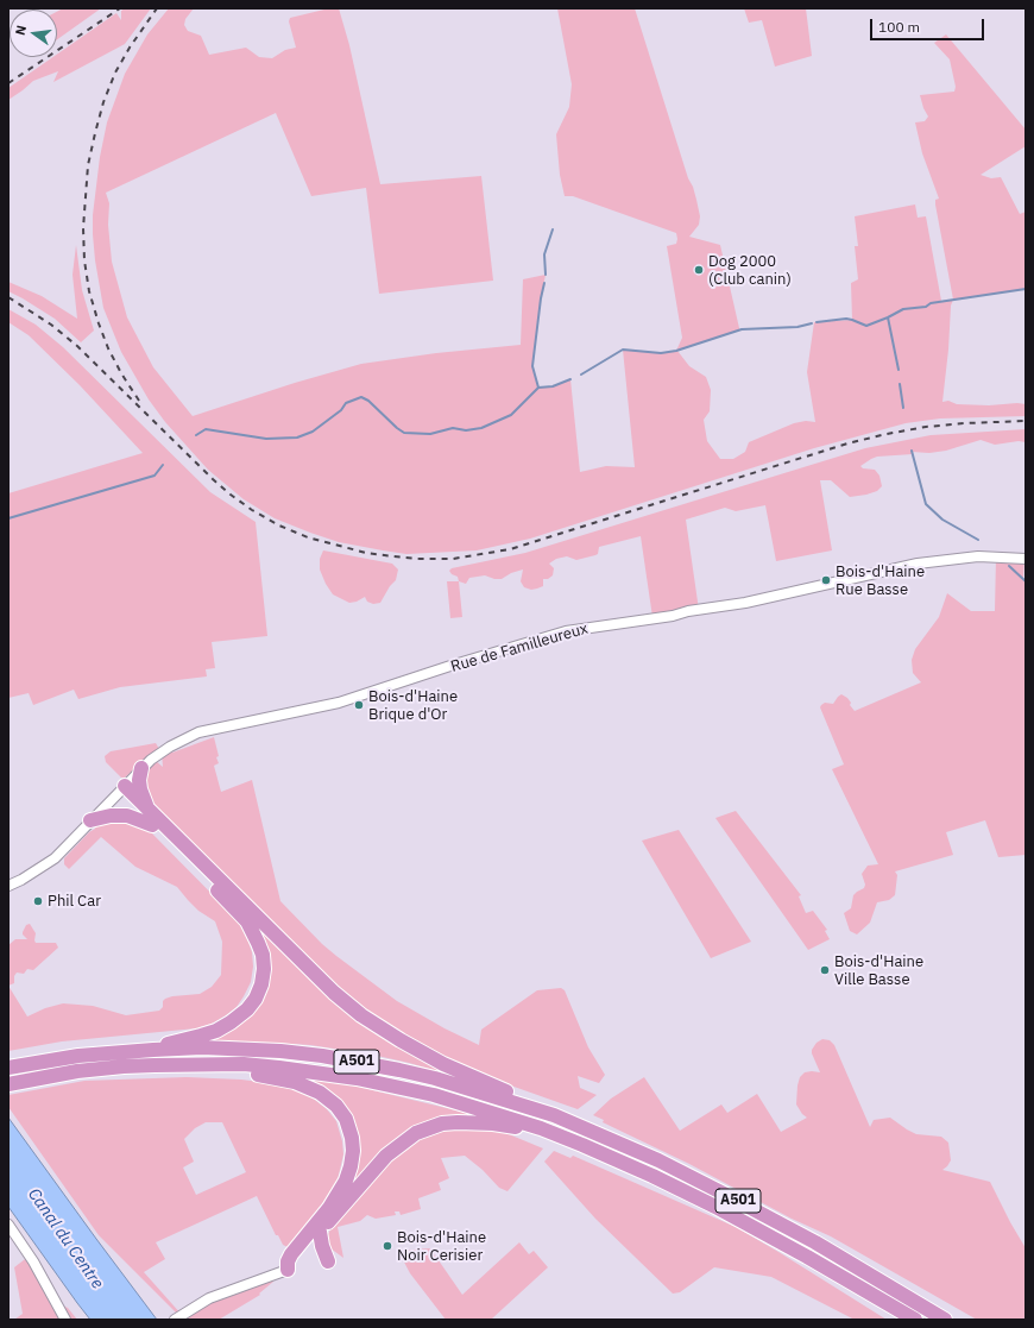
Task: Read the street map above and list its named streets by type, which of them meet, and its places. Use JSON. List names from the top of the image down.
{
  "streets": {
    "highway": ["A501"],
    "street": ["Rue de Familleureux"]
  },
  "water": ["Canal du Centre"],
  "places": [
    "Dog 2000 (Club canin)",
    "Bois-d'Haine Rue Basse",
    "Bois-d'Haine Brique d'Or",
    "Phil Car",
    "Bois-d'Haine Ville Basse",
    "Bois-d'Haine Noir Cerisier"
  ],
  "scale_bar": "100 m",
  "north": "left"
}
